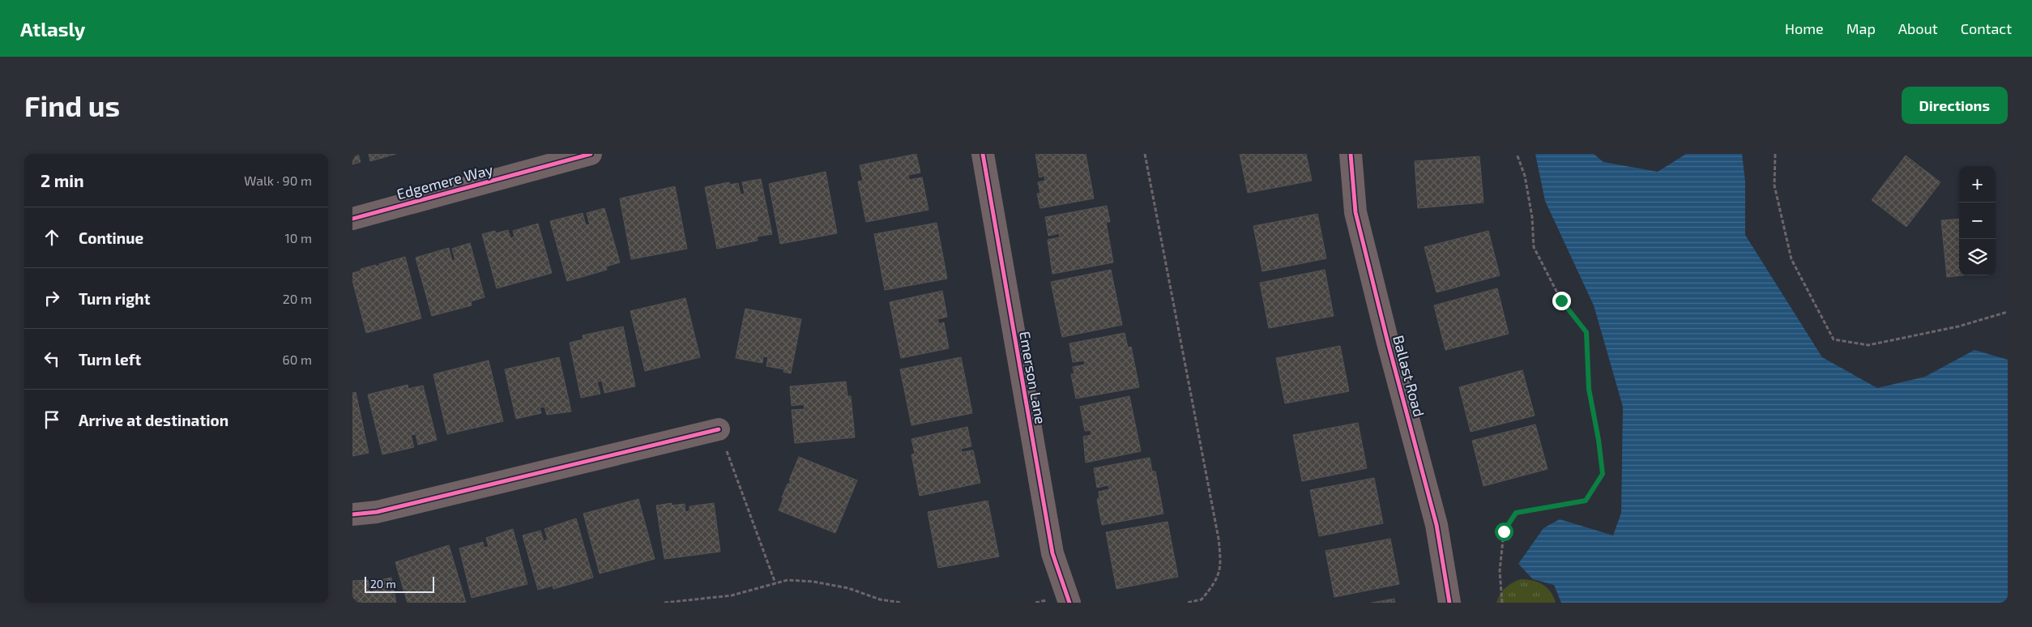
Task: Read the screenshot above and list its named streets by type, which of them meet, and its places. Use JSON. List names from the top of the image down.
{
  "streets": {
    "street": ["Edgemere Way", "Ballast Road", "Emerson Lane"]
  },
  "scale_bar": "20 m",
  "page": {
    "header": "Atlasly",
    "nav": [
      "Home",
      "Map",
      "About",
      "Contact"
    ],
    "buttons": "Directions",
    "title": "Find us",
    "heading": ["2 min", "Walk · 90 m"],
    "map_buttons": ["+", "−"],
    "list": [
      ["Continue", "10 m"],
      ["Turn right", "20 m"],
      ["Turn left", "60 m"],
      "Arrive at destination"
    ],
    "scale": "20 m"
  }
}
